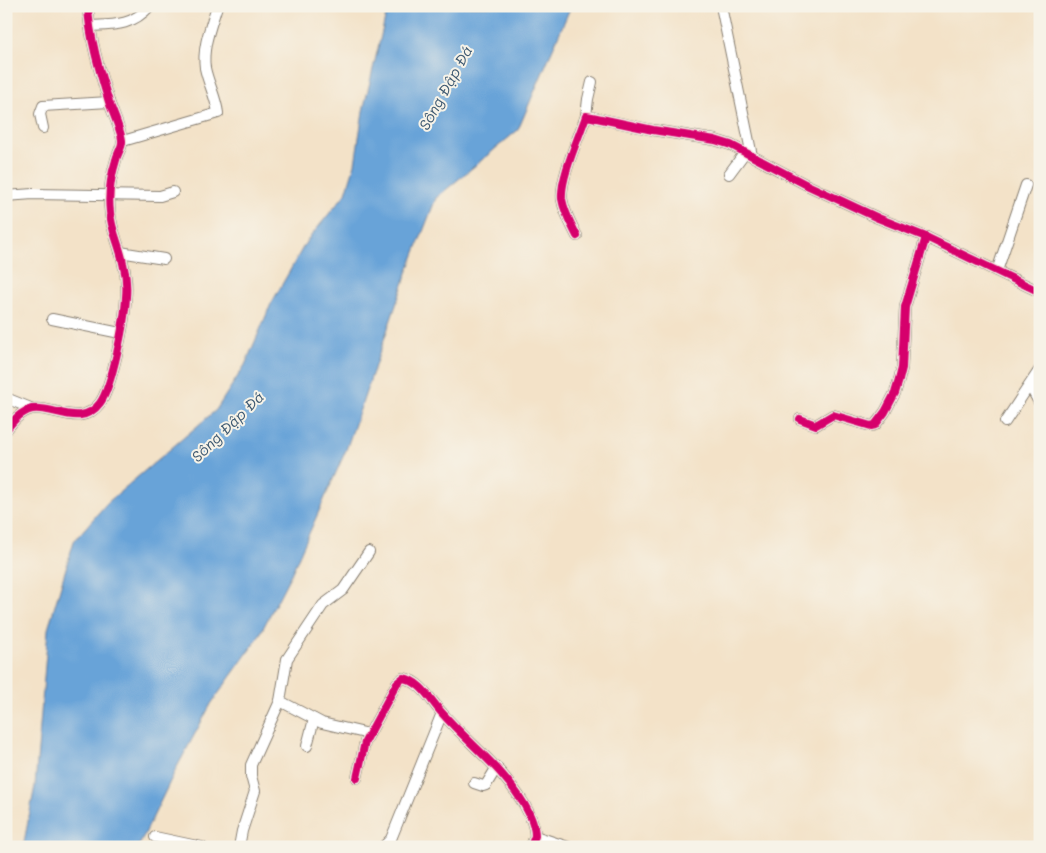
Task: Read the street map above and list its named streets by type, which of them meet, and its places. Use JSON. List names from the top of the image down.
{
  "water": ["Sông Đập Đá"]
}
